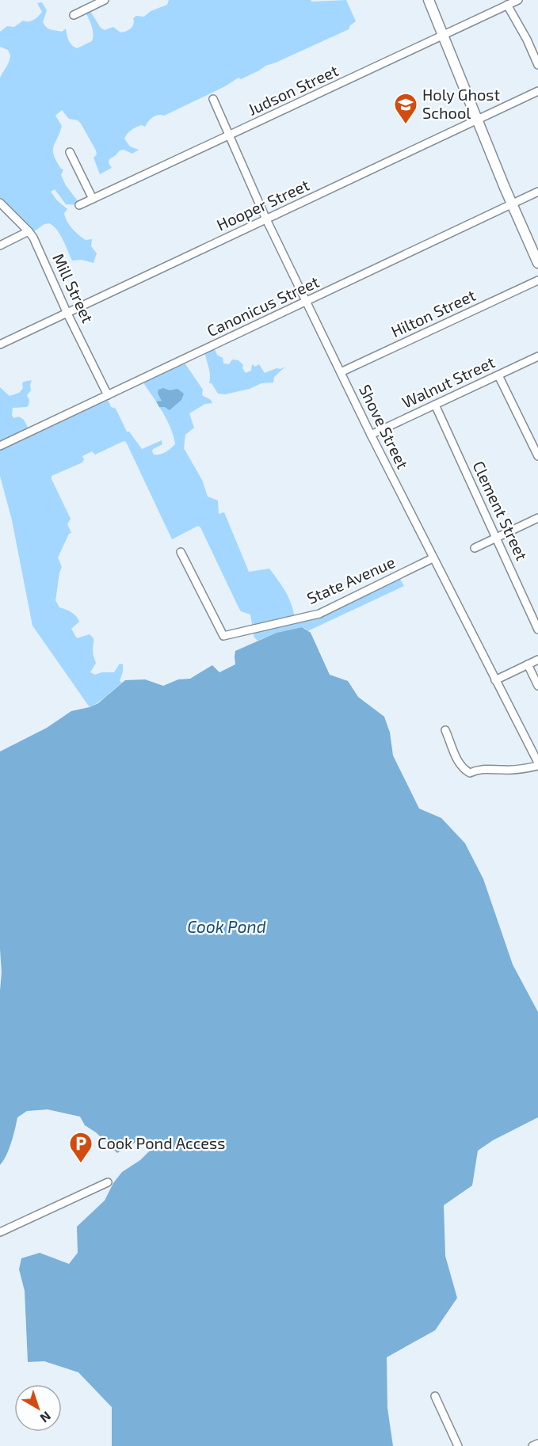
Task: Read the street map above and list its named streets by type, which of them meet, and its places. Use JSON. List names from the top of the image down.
{
  "streets": {
    "street": [
      "Judson Street",
      "Hooper Street",
      "Mill Street",
      "Canonicus Street",
      "Hilton Street",
      "Walnut Street",
      "Shove Street",
      "Clement Street",
      "State Avenue"
    ]
  },
  "crossings": [
    ["Judson Street", "Shove Street"],
    ["Hooper Street", "Mill Street"],
    ["Hooper Street", "Shove Street"],
    ["Mill Street", "Canonicus Street"],
    ["Canonicus Street", "Shove Street"],
    ["Hilton Street", "Shove Street"],
    ["Walnut Street", "Shove Street"],
    ["Walnut Street", "Clement Street"],
    ["Shove Street", "State Avenue"]
  ],
  "water": ["Cook Pond"],
  "places": {
    "school or university": ["Holy Ghost School"],
    "parking": ["Cook Pond Access"]
  },
  "north": "bottom right"
}
